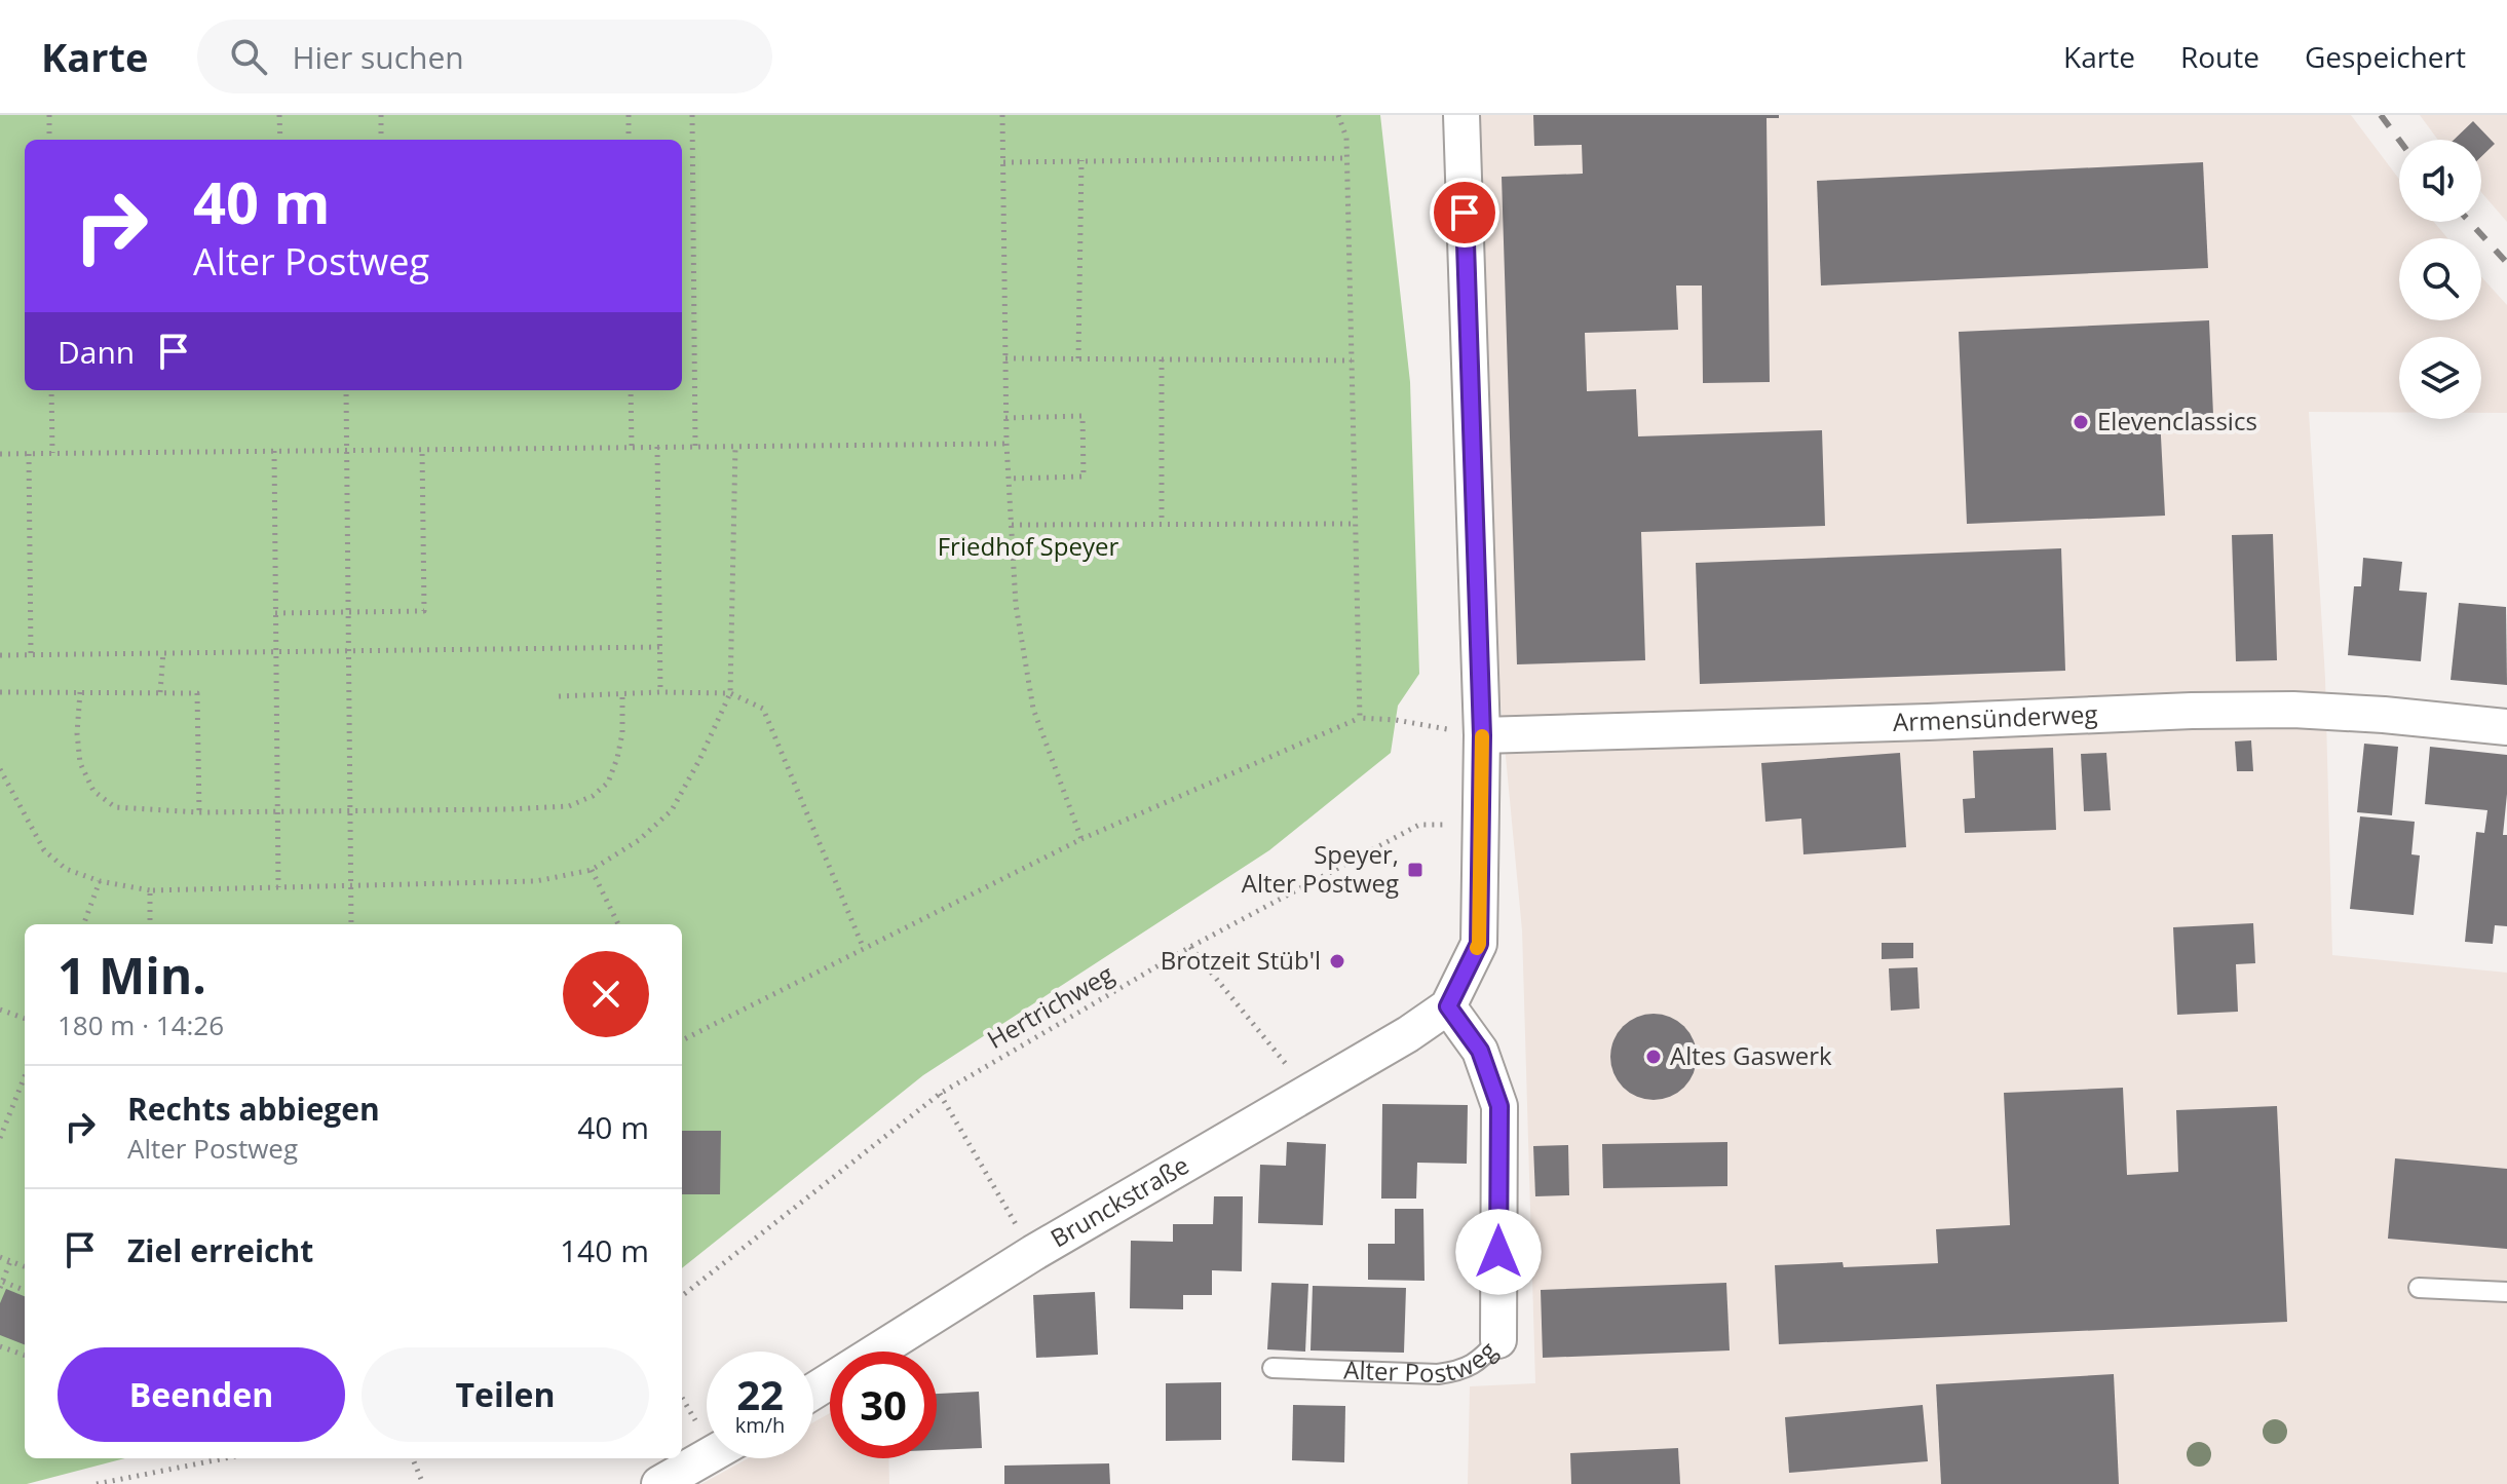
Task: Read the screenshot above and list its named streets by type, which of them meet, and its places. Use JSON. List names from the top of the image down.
{
  "streets": {
    "street": ["Armensünderweg", "Brunckstraße", "Alter Postweg"],
    "path": ["Hertrichweg"]
  },
  "crossings": [
    ["Brunckstraße", "Alter Postweg"]
  ],
  "parks": ["Friedhof Speyer"],
  "places": {
    "other": ["Elevenclassics", "Brotzeit Stüb'l", "Altes Gaswerk"],
    "transit": ["Speyer, Alter Postweg"]
  },
  "page": {
    "header": "Karte",
    "search": "Hier suchen",
    "nav": ["Karte", "Route", "Gespeichert"],
    "turn": ["40 m", "Alter Postweg"],
    "then": "Dann",
    "heading": ["1 Min.", "180 m · 14:26"],
    "list": [
      {
        "name": "Rechts abbiegen",
        "note": "Alter Postweg",
        "value": "40 m"
      },
      {
        "name": "Ziel erreicht",
        "value": "140 m"
      }
    ],
    "buttons": ["Beenden", "Teilen"],
    "speed": "22 km/h",
    "limit": "30"
  }
}
